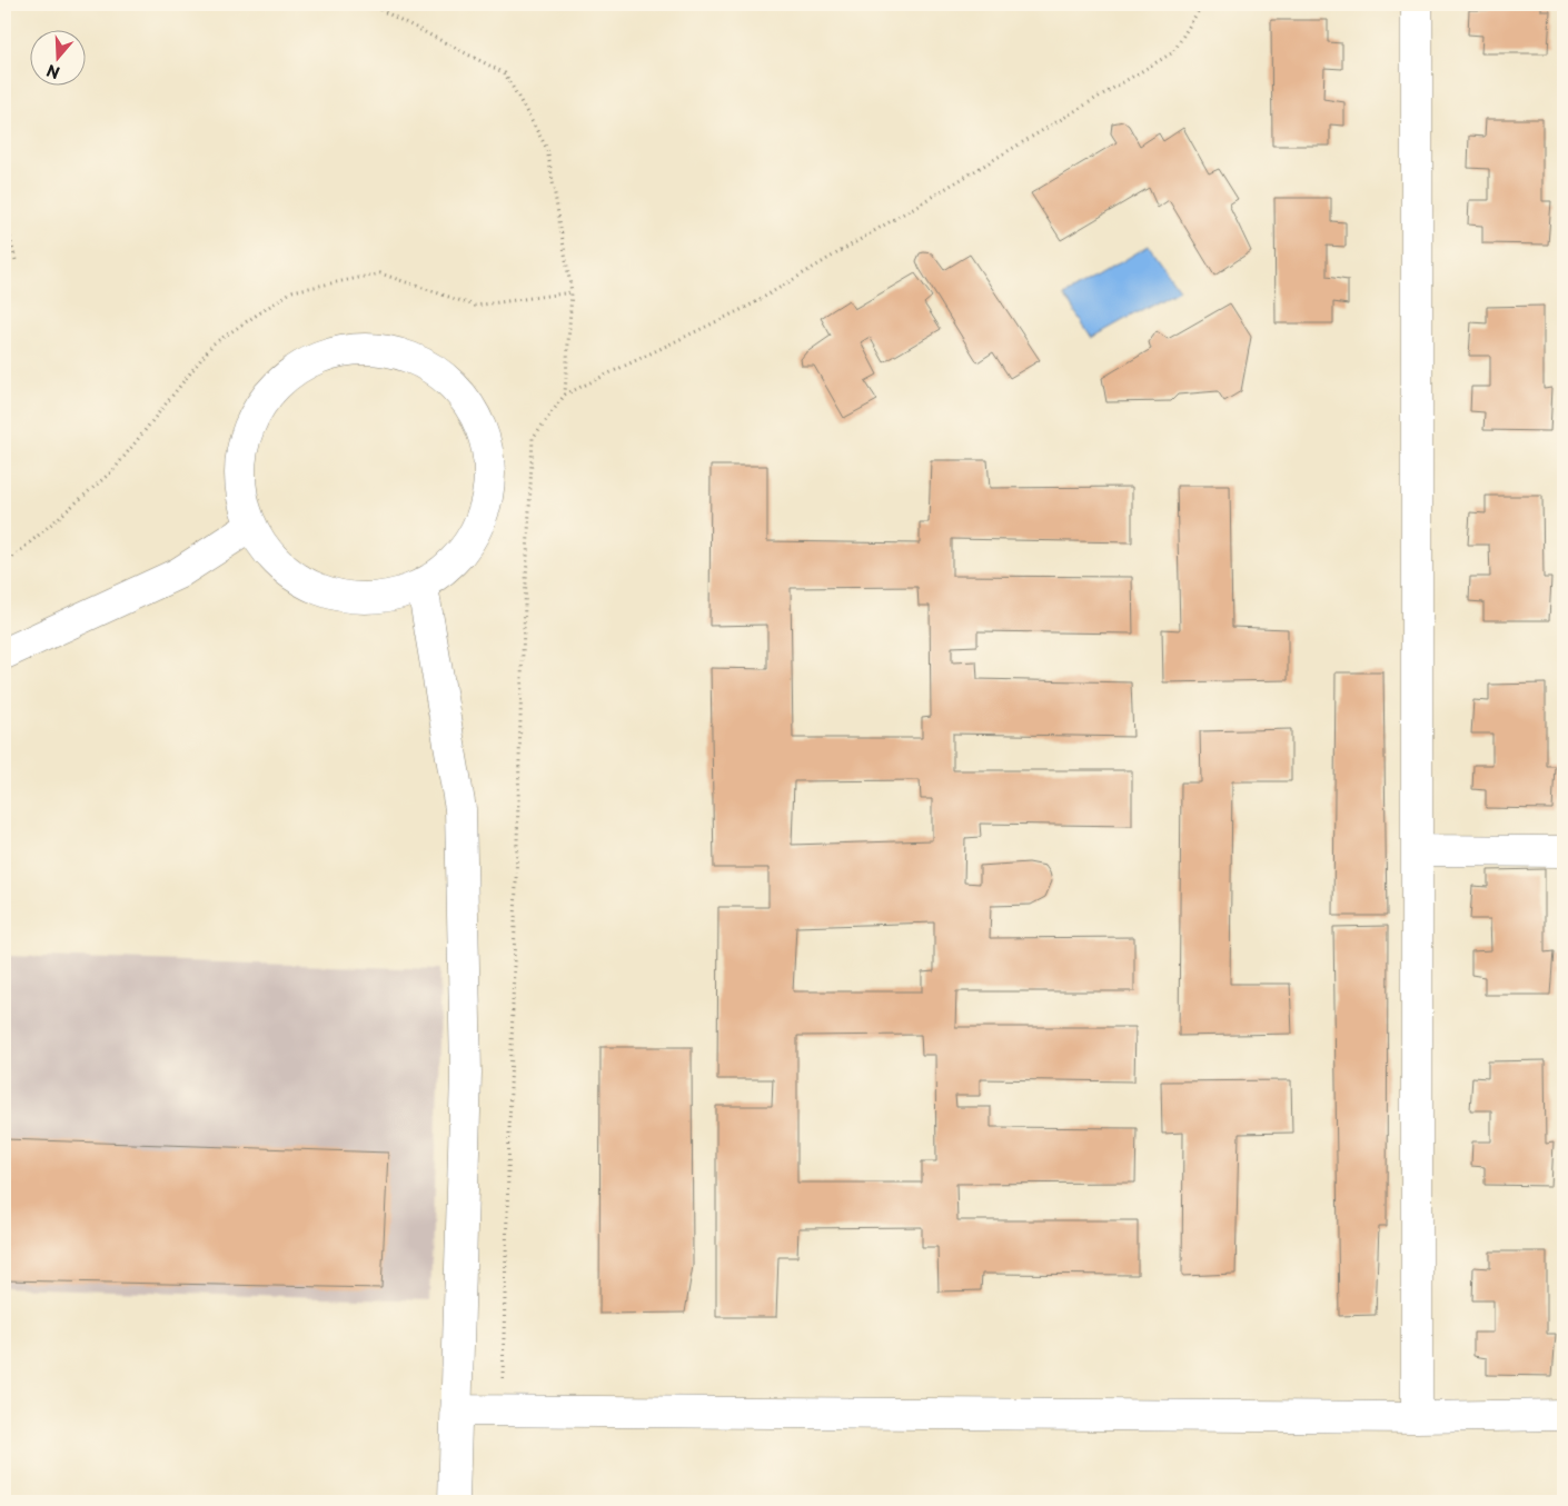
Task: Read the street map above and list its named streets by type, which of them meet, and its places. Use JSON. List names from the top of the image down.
{
  "north": "bottom"
}
